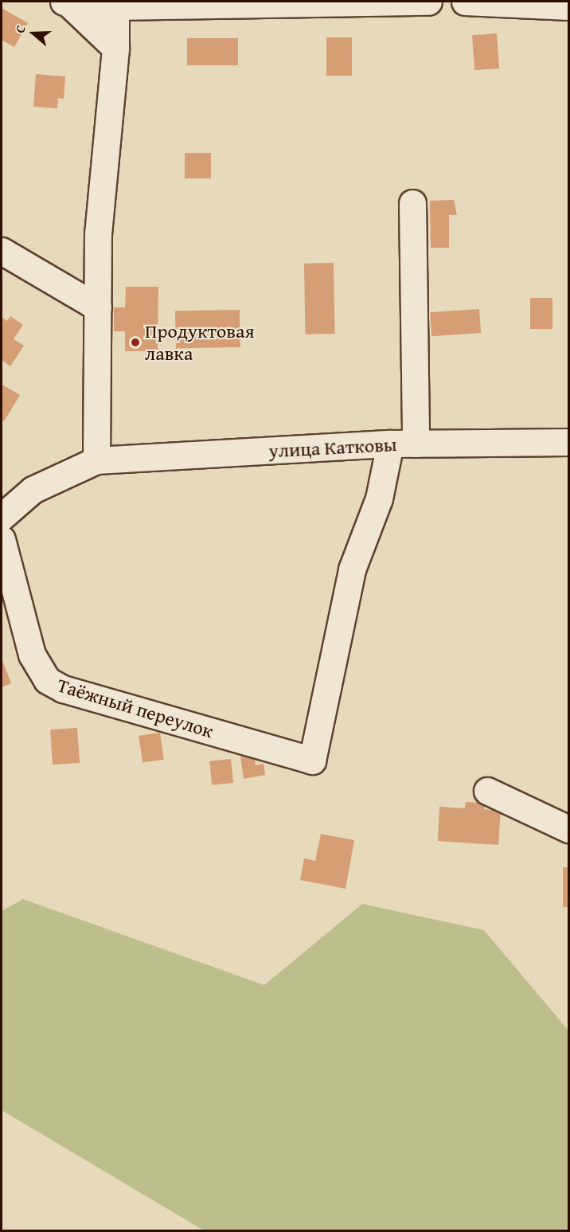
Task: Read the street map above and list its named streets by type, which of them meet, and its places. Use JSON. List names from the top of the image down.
{
  "streets": {
    "street": ["улица Катковы", "Таёжный переулок"]
  },
  "crossings": [
    ["улица Катковы", "Таёжный переулок"]
  ],
  "places": ["Продуктовая лавка"],
  "north": "left"
}
